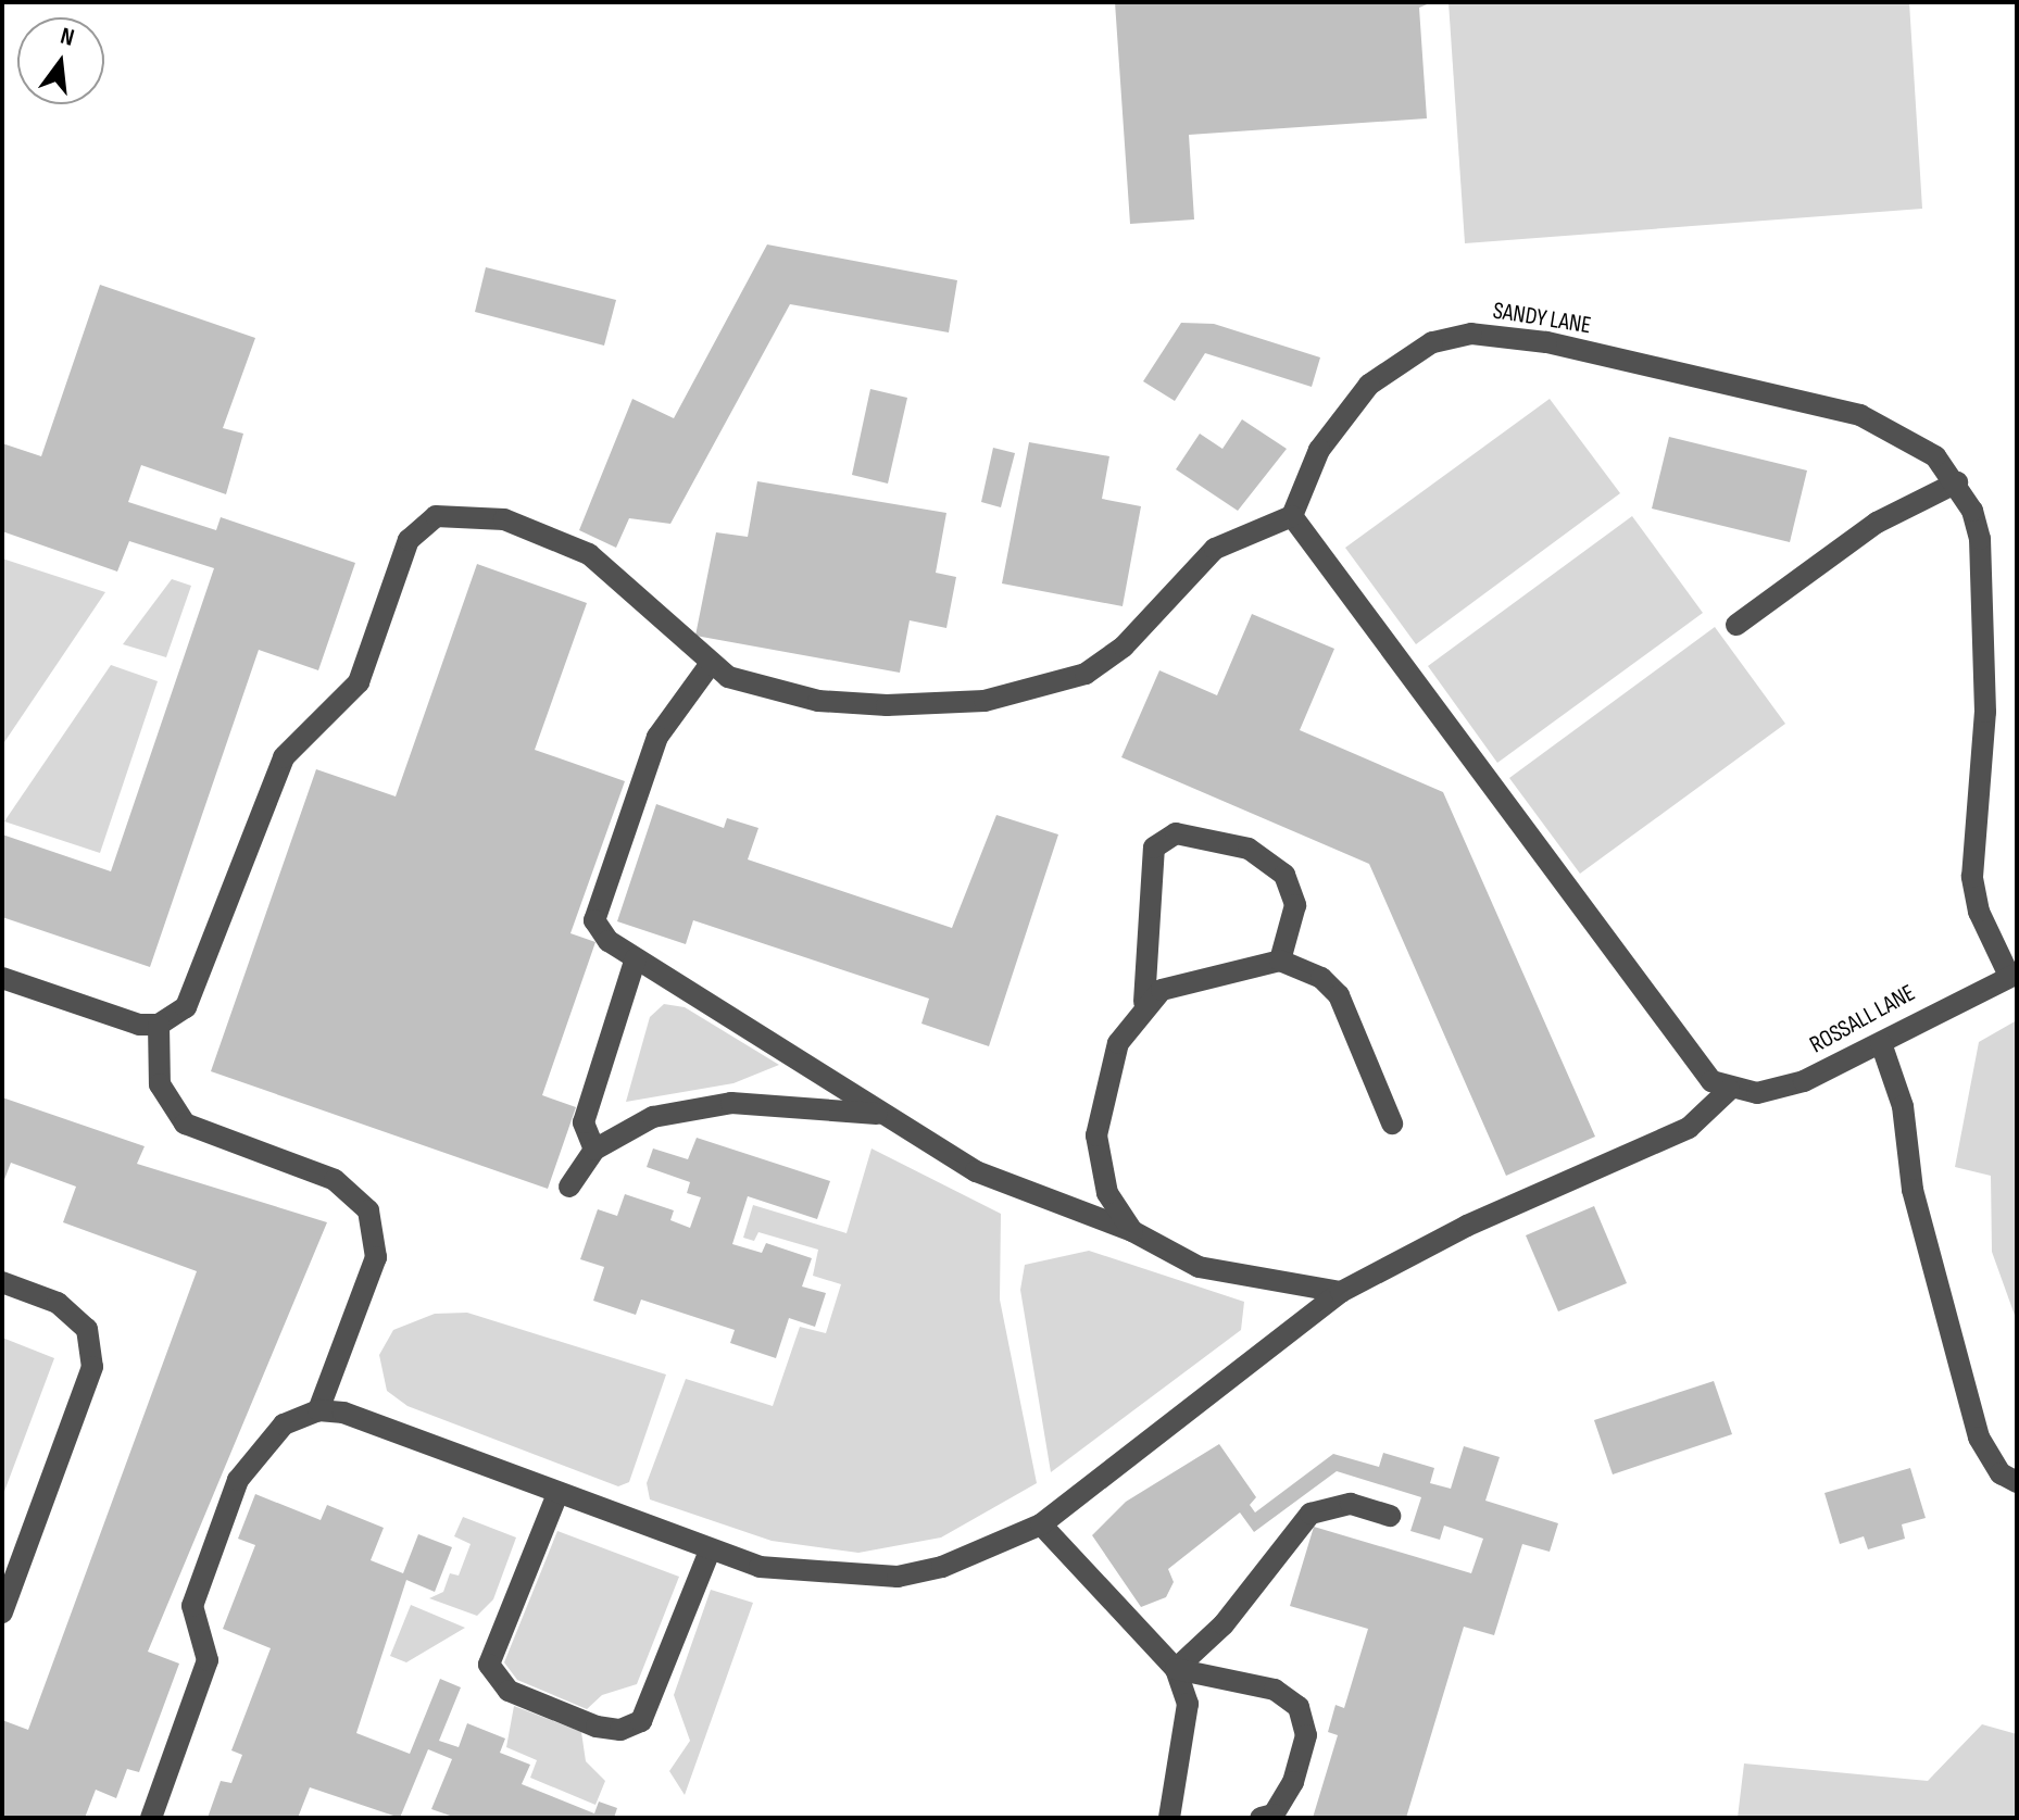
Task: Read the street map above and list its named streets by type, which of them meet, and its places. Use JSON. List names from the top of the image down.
{
  "streets": {
    "street": ["SANDY LANE", "ROSSALL LANE"]
  },
  "crossings": [
    ["SANDY LANE", "ROSSALL LANE"]
  ],
  "north": "top"
}
